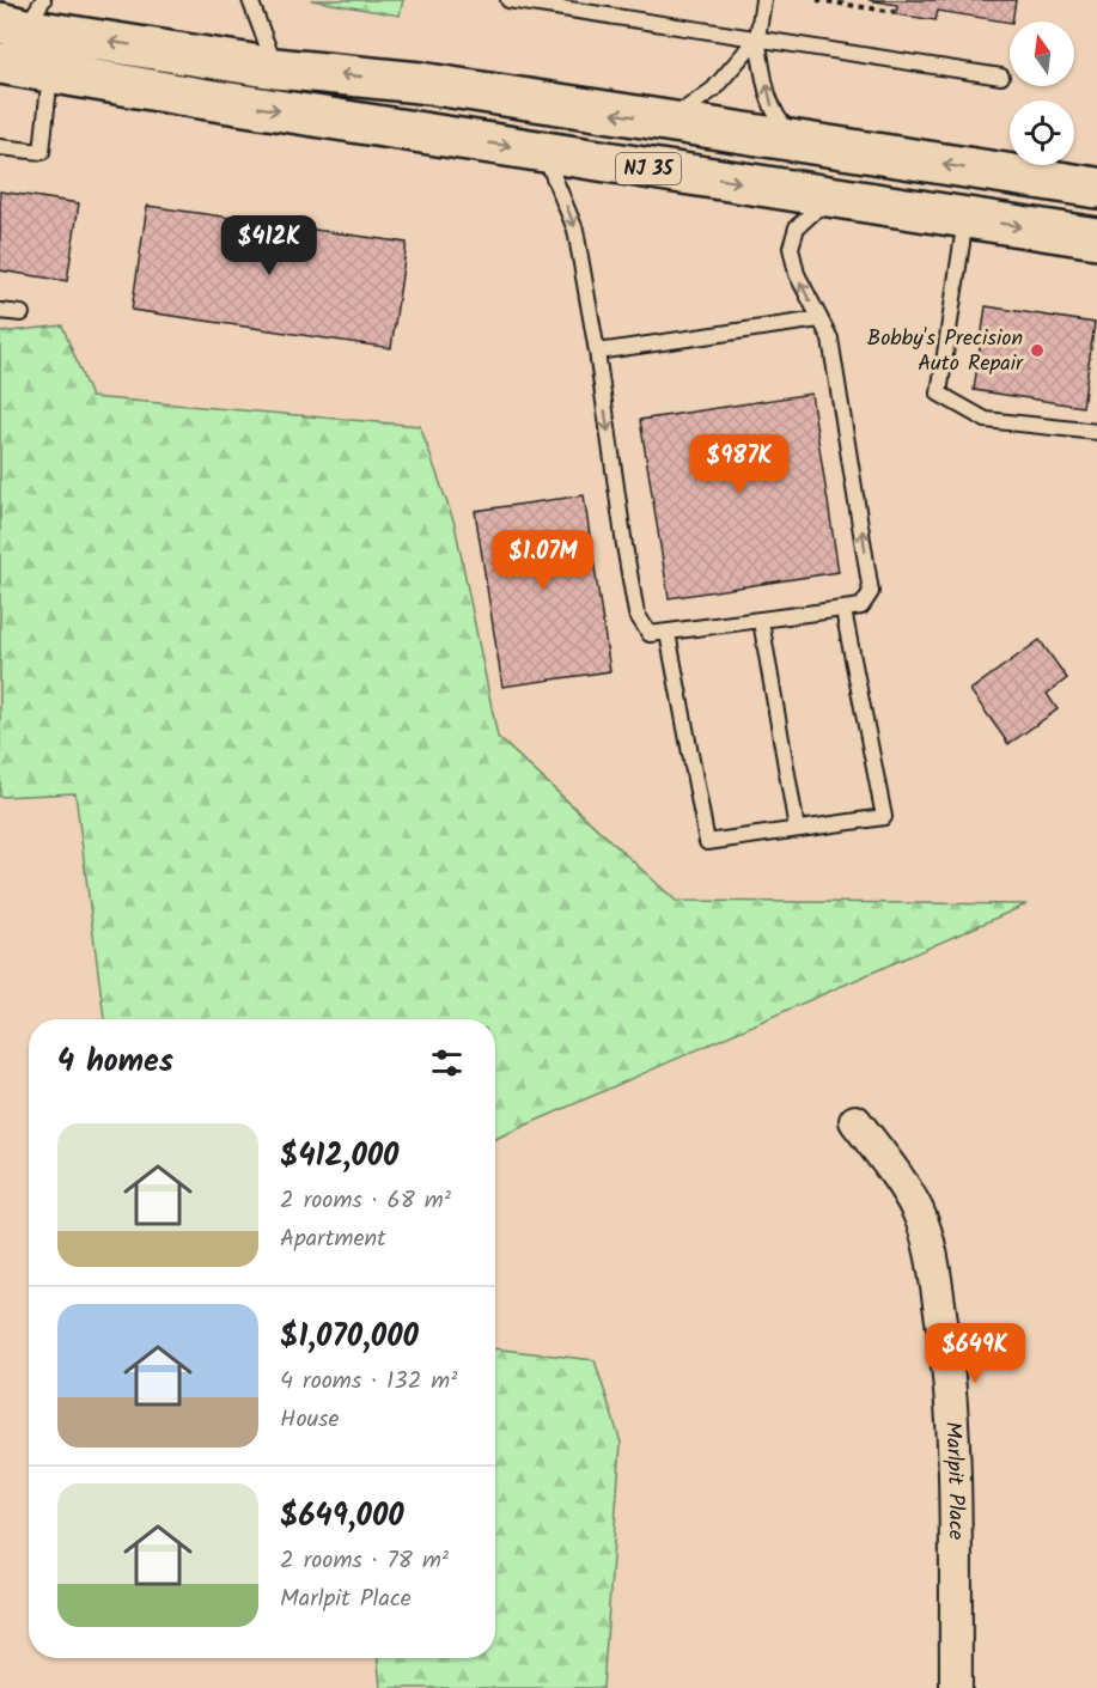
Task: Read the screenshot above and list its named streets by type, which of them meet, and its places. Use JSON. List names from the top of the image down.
{
  "streets": {
    "highway": ["NJ 35"],
    "street": ["Marlpit Place"]
  },
  "places": ["Bobby's Precision Auto Repair"],
  "north": "top",
  "page": {
    "price": [
      "$412K",
      "$987K",
      "$1.07M",
      "$649K"
    ],
    "heading": "4 homes",
    "list": [
      {
        "name": "$412,000",
        "note": "2 rooms · 68 m² · Apartment"
      },
      {
        "name": "$1,070,000",
        "note": "4 rooms · 132 m² · House"
      },
      {
        "name": "$649,000",
        "note": "2 rooms · 78 m² · Marlpit Place"
      }
    ]
  }
}
